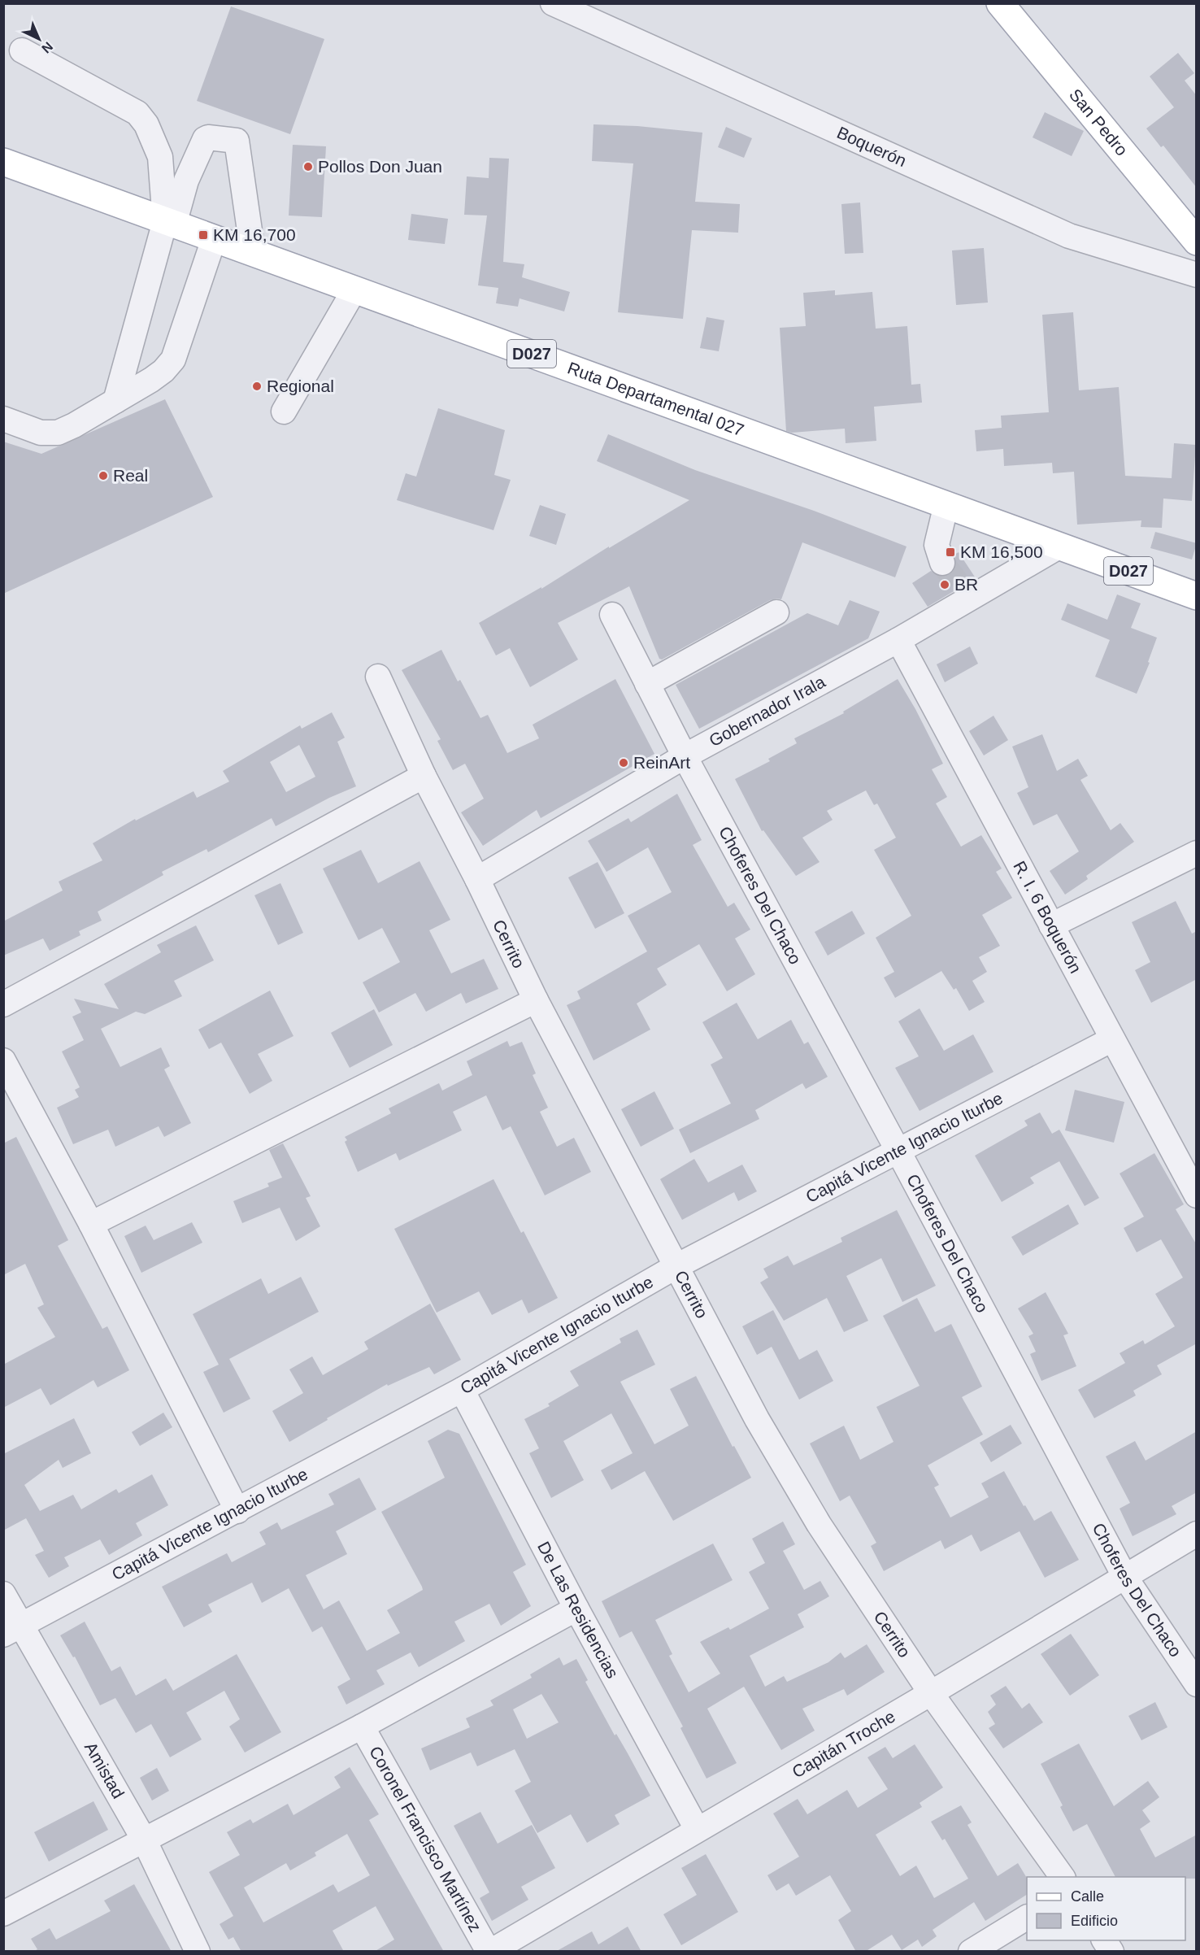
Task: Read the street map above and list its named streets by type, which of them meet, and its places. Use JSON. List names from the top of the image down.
{
  "streets": {
    "main road": ["San Pedro", "D027", "Ruta Departamental 027"],
    "street": [
      "Boquerón",
      "Gobernador Irala",
      "Choferes Del Chaco",
      "R. I. 6 Boquerón",
      "Cerrito",
      "Capitá Vicente Ignacio Iturbe",
      "De Las Residencias",
      "Capitán Troche",
      "Amistad",
      "Coronel Francisco Martínez"
    ]
  },
  "crossings": [
    ["Ruta Departamental 027", "Gobernador Irala"],
    ["Gobernador Irala", "Choferes Del Chaco"],
    ["Gobernador Irala", "R. I. 6 Boquerón"],
    ["Gobernador Irala", "Cerrito"],
    ["Choferes Del Chaco", "Capitá Vicente Ignacio Iturbe"],
    ["Choferes Del Chaco", "Capitán Troche"],
    ["R. I. 6 Boquerón", "Capitá Vicente Ignacio Iturbe"],
    ["Cerrito", "Capitá Vicente Ignacio Iturbe"],
    ["Cerrito", "Capitán Troche"],
    ["Capitá Vicente Ignacio Iturbe", "De Las Residencias"],
    ["Capitá Vicente Ignacio Iturbe", "Amistad"],
    ["De Las Residencias", "Capitán Troche"],
    ["Capitán Troche", "Coronel Francisco Martínez"]
  ],
  "places": {
    "other": [
      "Pollos Don Juan",
      "Regional",
      "Real",
      "BR",
      "ReinArt"
    ],
    "transit": ["KM 16,700", "KM 16,500"]
  },
  "legend": ["Calle", "Edificio"],
  "north": "bottom right"
}
